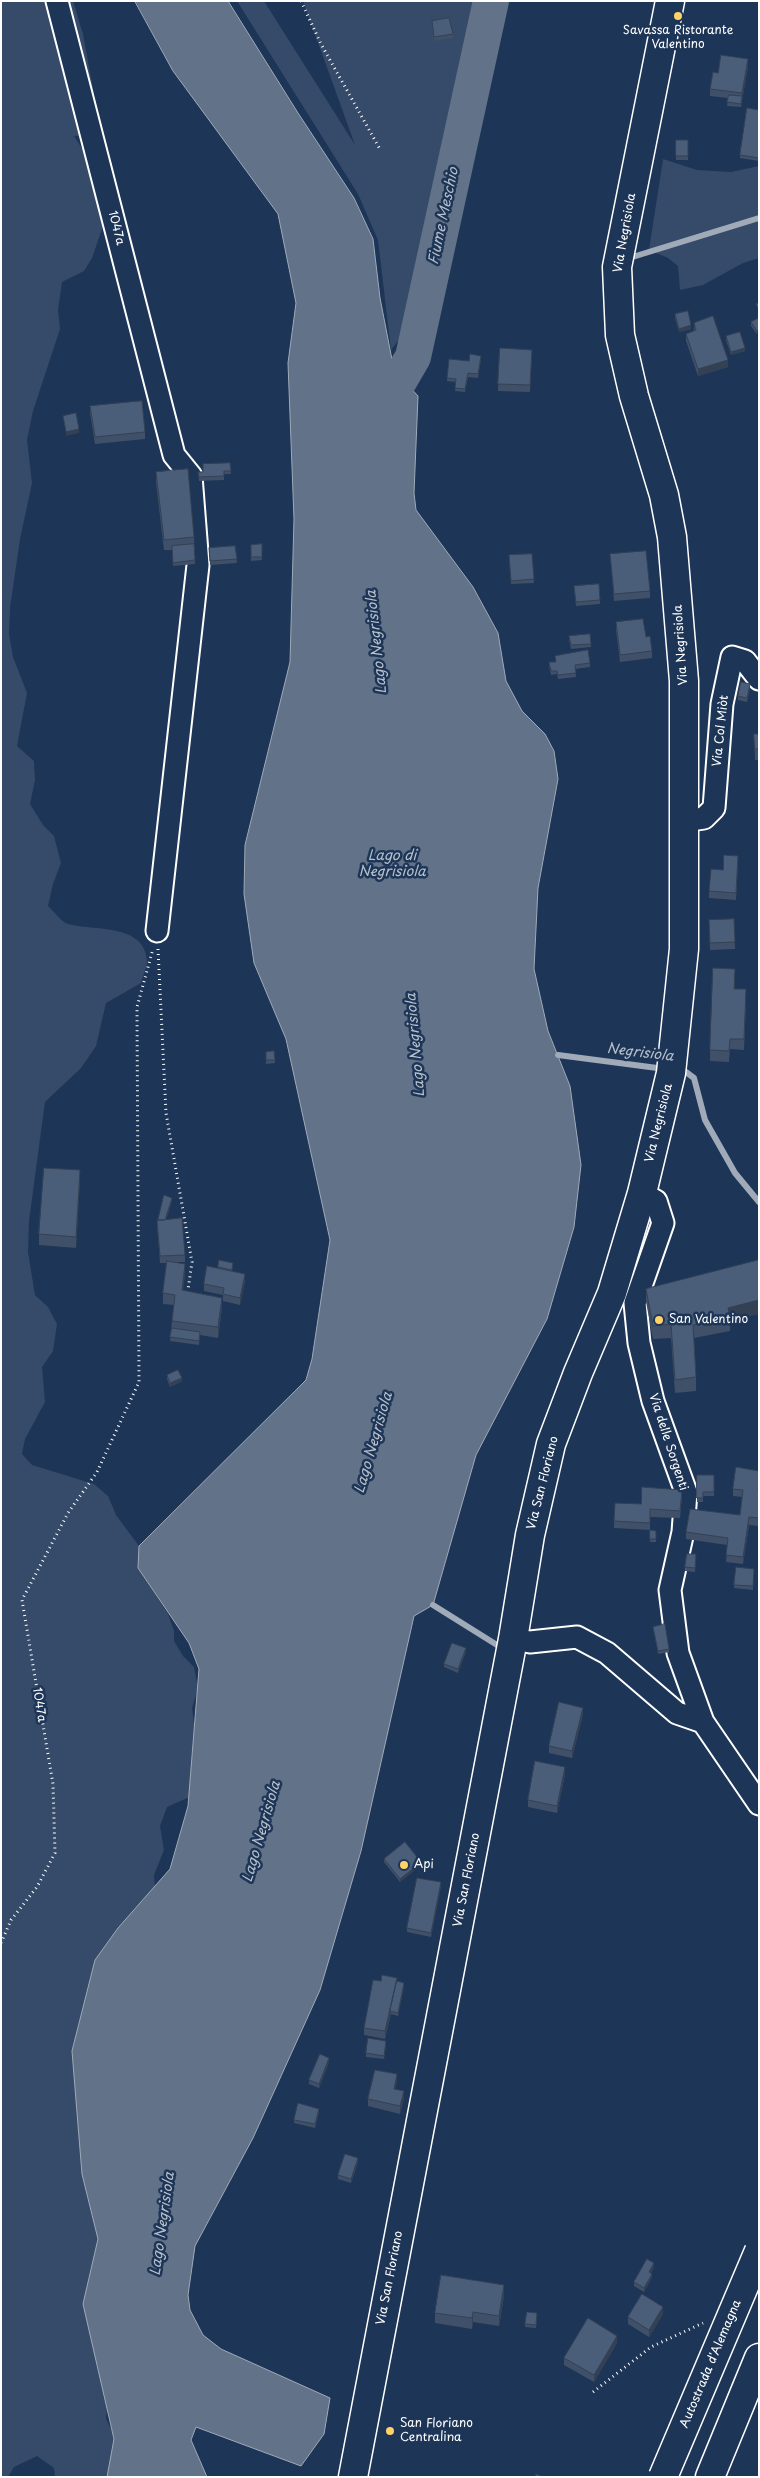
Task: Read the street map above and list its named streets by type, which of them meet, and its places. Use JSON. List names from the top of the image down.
{
  "streets": {
    "main road": ["Via Negrisiola", "Via San Floriano", "Autostrada d'Alemagna"],
    "street": ["1047a", "Via Col Miòt", "Via delle Sorgenti"]
  },
  "crossings": [
    ["Via Negrisiola", "Via Col Miòt"],
    ["Via Negrisiola", "Via delle Sorgenti"],
    ["Via Negrisiola", "Via San Floriano"]
  ],
  "water": [
    "Fiume Meschio",
    "Lago Negrisiola",
    "Lago di Negrisiola",
    "Negrisiola"
  ],
  "places": [
    "Savassa Ristorante Valentino",
    "San Valentino",
    "Api",
    "San Floriano Centralina"
  ]
}
